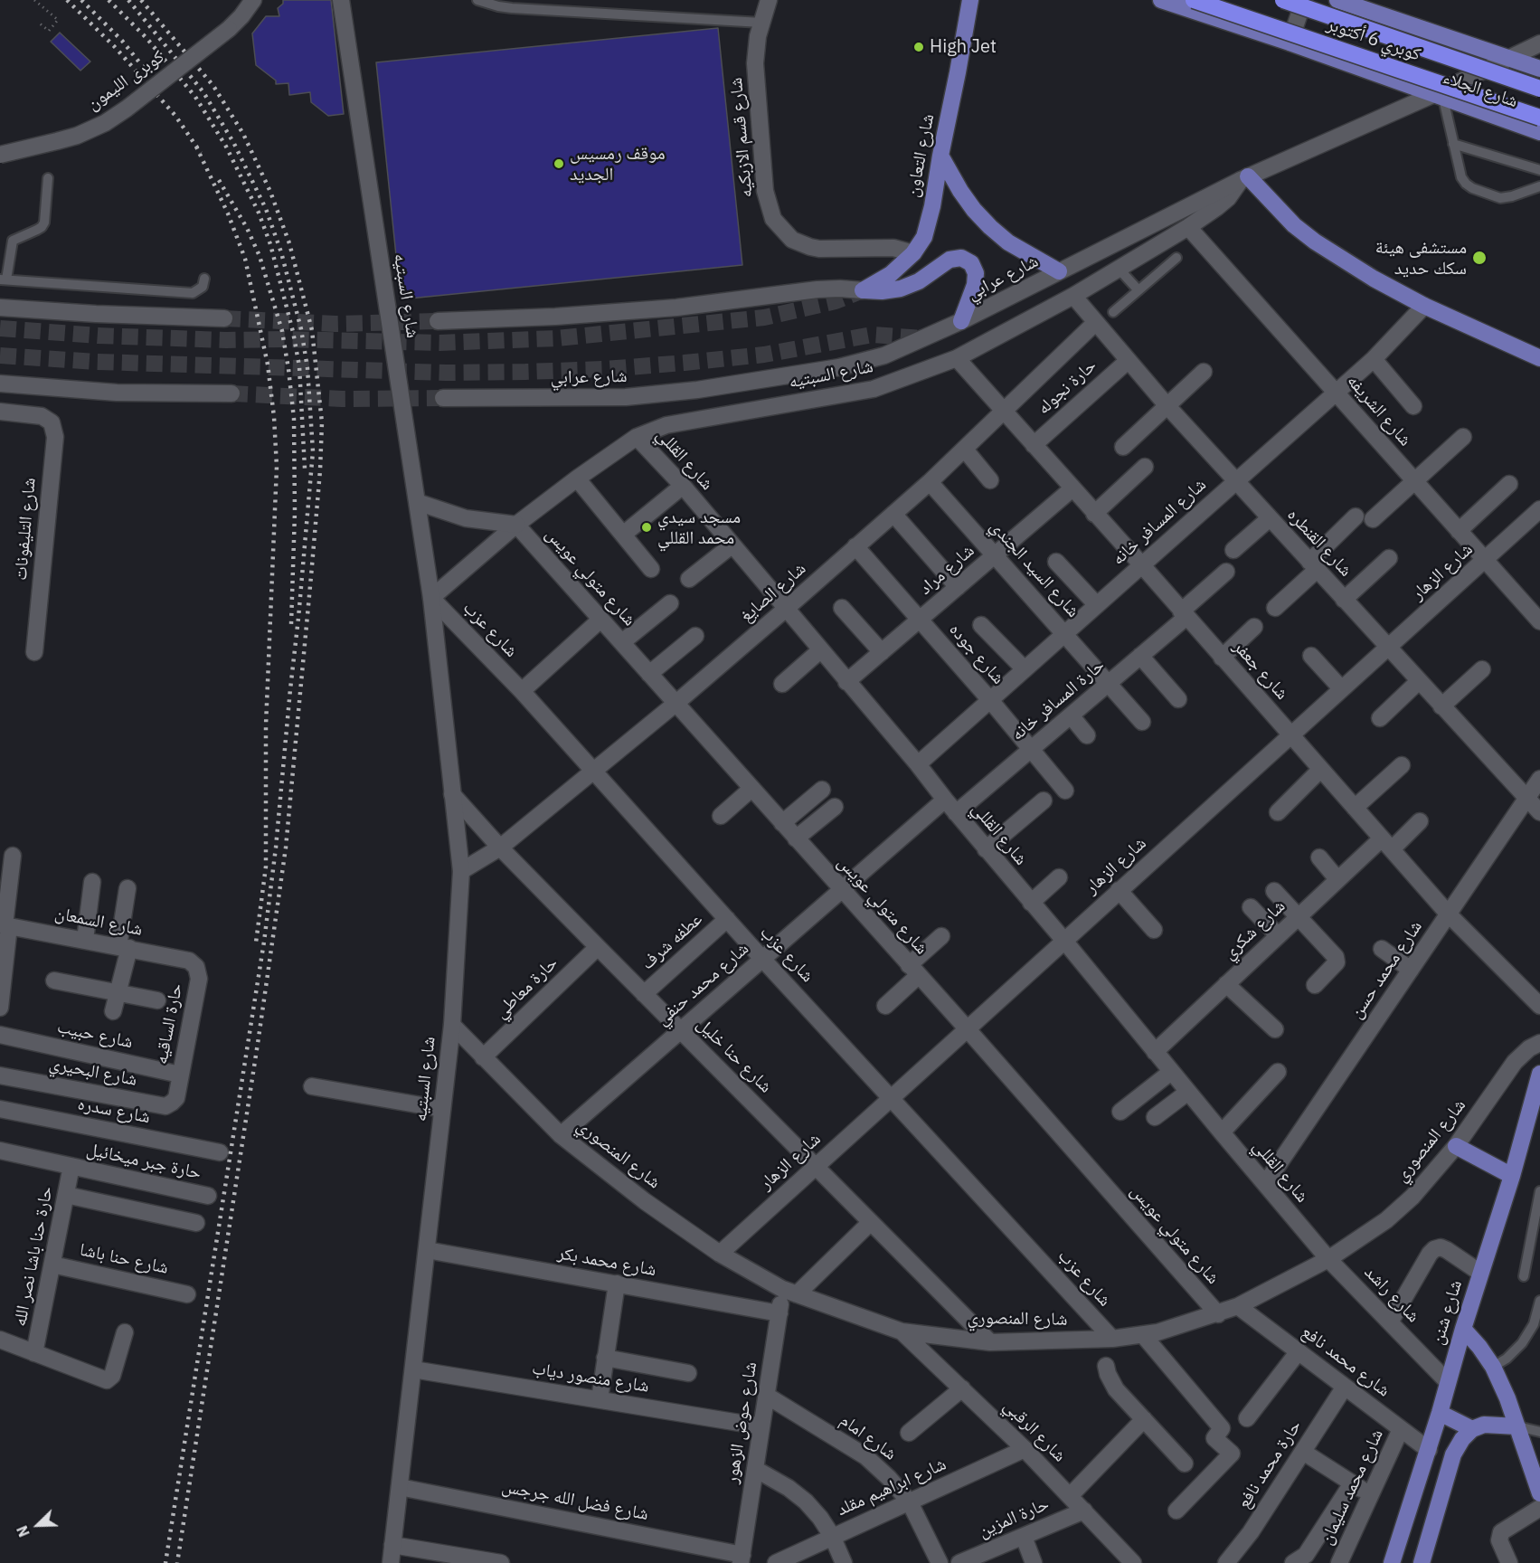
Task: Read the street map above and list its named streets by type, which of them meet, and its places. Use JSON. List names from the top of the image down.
{
  "streets": {
    "highway": ["كوبري 6 أكتوبر"],
    "main road": ["شارع الجلاء", "شارع التعاون", "شارع شنن"],
    "street": [
      "كوبرى الليمون",
      "شارع قسم الازبكيه",
      "شارع عرابي",
      "شارع السبتيه",
      "حارة نجوله",
      "شارع الشريفه",
      "شارع القللي",
      "شارع المسافر خانه",
      "شارع التليفونات",
      "شارع القنطره",
      "شارع السيد الجندي",
      "شارع مراد",
      "شارع الزهار",
      "شارع متولي عويس",
      "شارع الصايغ",
      "شارع عزب",
      "شارع جوده",
      "شارع جعفر",
      "حارة المسافر خانه",
      "شارع السمعان",
      "شارع شكري",
      "عطفه شرف",
      "شارع محمد حسن",
      "شارع محمد حنفي",
      "حارة معاطي",
      "حارة الساقيه",
      "شارع حبيب",
      "شارع حنا خليل",
      "شارع البحيري",
      "شارع سدره",
      "شارع المنصوري",
      "حارة جبر ميخائيل",
      "حارة حنا باشا نصر الله",
      "شارع حنا باشا",
      "شارع محمد بكر",
      "شارع راشد",
      "شارع محمد نافع",
      "شارع منصور دياب",
      "شارع حوض الزهور",
      "شارع الرقبي",
      "شارع امام",
      "حارة محمد نافع",
      "شارع ابراهيم مقلد",
      "شارع محمد سليمان",
      "شارع فضل الله جرجس",
      "حارة المزين"
    ]
  },
  "crossings": [
    ["شارع الجلاء", "شارع عرابي"],
    ["شارع قسم الازبكيه", "شارع التعاون"],
    ["شارع التعاون", "شارع السبتيه"],
    ["شارع عرابي", "شارع السبتيه"],
    ["شارع السبتيه", "شارع الشريفه"],
    ["شارع السبتيه", "شارع القللي"],
    ["شارع السبتيه", "شارع القنطره"],
    ["شارع السبتيه", "شارع متولي عويس"],
    ["شارع السبتيه", "شارع الصايغ"],
    ["شارع السبتيه", "شارع عزب"],
    ["شارع السبتيه", "شارع جعفر"],
    ["شارع السبتيه", "شارع حنا خليل"],
    ["شارع السبتيه", "شارع المنصوري"],
    ["شارع السبتيه", "شارع محمد بكر"],
    ["شارع السبتيه", "شارع منصور دياب"],
    ["شارع السبتيه", "شارع فضل الله جرجس"],
    ["حارة نجوله", "شارع القنطره"],
    ["حارة نجوله", "شارع جعفر"],
    ["شارع الشريفه", "شارع المسافر خانه"],
    ["شارع الشريفه", "شارع الزهار"],
    ["شارع القللي", "شارع المسافر خانه"],
    ["شارع القللي", "شارع مراد"],
    ["شارع القللي", "شارع الزهار"],
    ["شارع القللي", "شارع الصايغ"],
    ["شارع القللي", "حارة المسافر خانه"],
    ["شارع القللي", "شارع شكري"],
    ["شارع القللي", "شارع محمد حسن"],
    ["شارع القللي", "شارع محمد حنفي"],
    ["شارع القللي", "شارع المنصوري"],
    ["شارع القللي", "شارع راشد"],
    ["شارع المسافر خانه", "شارع القنطره"],
    ["شارع المسافر خانه", "شارع السيد الجندي"],
    ["شارع المسافر خانه", "شارع جوده"],
    ["شارع المسافر خانه", "شارع جعفر"],
    ["شارع القنطره", "شارع الزهار"],
    ["شارع القنطره", "شارع الصايغ"],
    ["شارع القنطره", "شارع محمد حسن"],
    ["شارع السيد الجندي", "شارع مراد"],
    ["شارع السيد الجندي", "شارع الصايغ"],
    ["شارع السيد الجندي", "حارة المسافر خانه"],
    ["شارع مراد", "شارع جوده"],
    ["شارع مراد", "شارع جعفر"],
    ["شارع الزهار", "شارع متولي عويس"],
    ["شارع الزهار", "شارع عزب"],
    ["شارع الزهار", "شارع جعفر"],
    ["شارع الزهار", "شارع حنا خليل"],
    ["شارع الزهار", "شارع المنصوري"],
    ["شارع متولي عويس", "شارع الصايغ"],
    ["شارع متولي عويس", "شارع محمد حنفي"],
    ["شارع متولي عويس", "شارع المنصوري"],
    ["شارع الصايغ", "شارع عزب"],
    ["شارع الصايغ", "شارع جوده"],
    ["شارع الصايغ", "شارع جعفر"],
    ["شارع الصايغ", "شارع حنا خليل"],
    ["شارع عزب", "عطفه شرف"],
    ["شارع عزب", "شارع محمد حنفي"],
    ["شارع عزب", "شارع المنصوري"],
    ["شارع جوده", "حارة المسافر خانه"],
    ["شارع جعفر", "حارة المسافر خانه"],
    ["شارع جعفر", "شارع شكري"],
    ["شارع جعفر", "شارع محمد حسن"],
    ["شارع السمعان", "حارة الساقيه"],
    ["عطفه شرف", "شارع حنا خليل"],
    ["شارع محمد حنفي", "شارع حنا خليل"],
    ["شارع محمد حنفي", "شارع المنصوري"],
    ["حارة معاطي", "شارع حنا خليل"],
    ["حارة معاطي", "شارع المنصوري"],
    ["حارة الساقيه", "شارع حبيب"],
    ["حارة الساقيه", "شارع البحيري"],
    ["شارع حنا خليل", "شارع المنصوري"],
    ["شارع المنصوري", "شارع راشد"],
    ["شارع المنصوري", "شارع محمد نافع"],
    ["شارع المنصوري", "شارع حوض الزهور"],
    ["شارع المنصوري", "شارع الرقبي"],
    ["حارة جبر ميخائيل", "حارة حنا باشا نصر الله"],
    ["حارة حنا باشا نصر الله", "شارع حنا باشا"],
    ["شارع محمد بكر", "شارع حوض الزهور"],
    ["شارع راشد", "شارع شنن"],
    ["شارع شنن", "شارع محمد نافع"],
    ["شارع محمد نافع", "حارة محمد نافع"],
    ["شارع محمد نافع", "شارع محمد سليمان"],
    ["شارع منصور دياب", "شارع حوض الزهور"],
    ["شارع حوض الزهور", "شارع امام"],
    ["شارع حوض الزهور", "شارع فضل الله جرجس"],
    ["شارع الرقبي", "شارع ابراهيم مقلد"],
    ["شارع الرقبي", "حارة المزين"],
    ["شارع امام", "شارع ابراهيم مقلد"]
  ],
  "places": [
    "High Jet",
    "موقف رمسيس الجديد",
    "مستشفى هيئة سكك حديد",
    "مسجد سيدي محمد القللي"
  ],
  "north": "bottom left"
}
